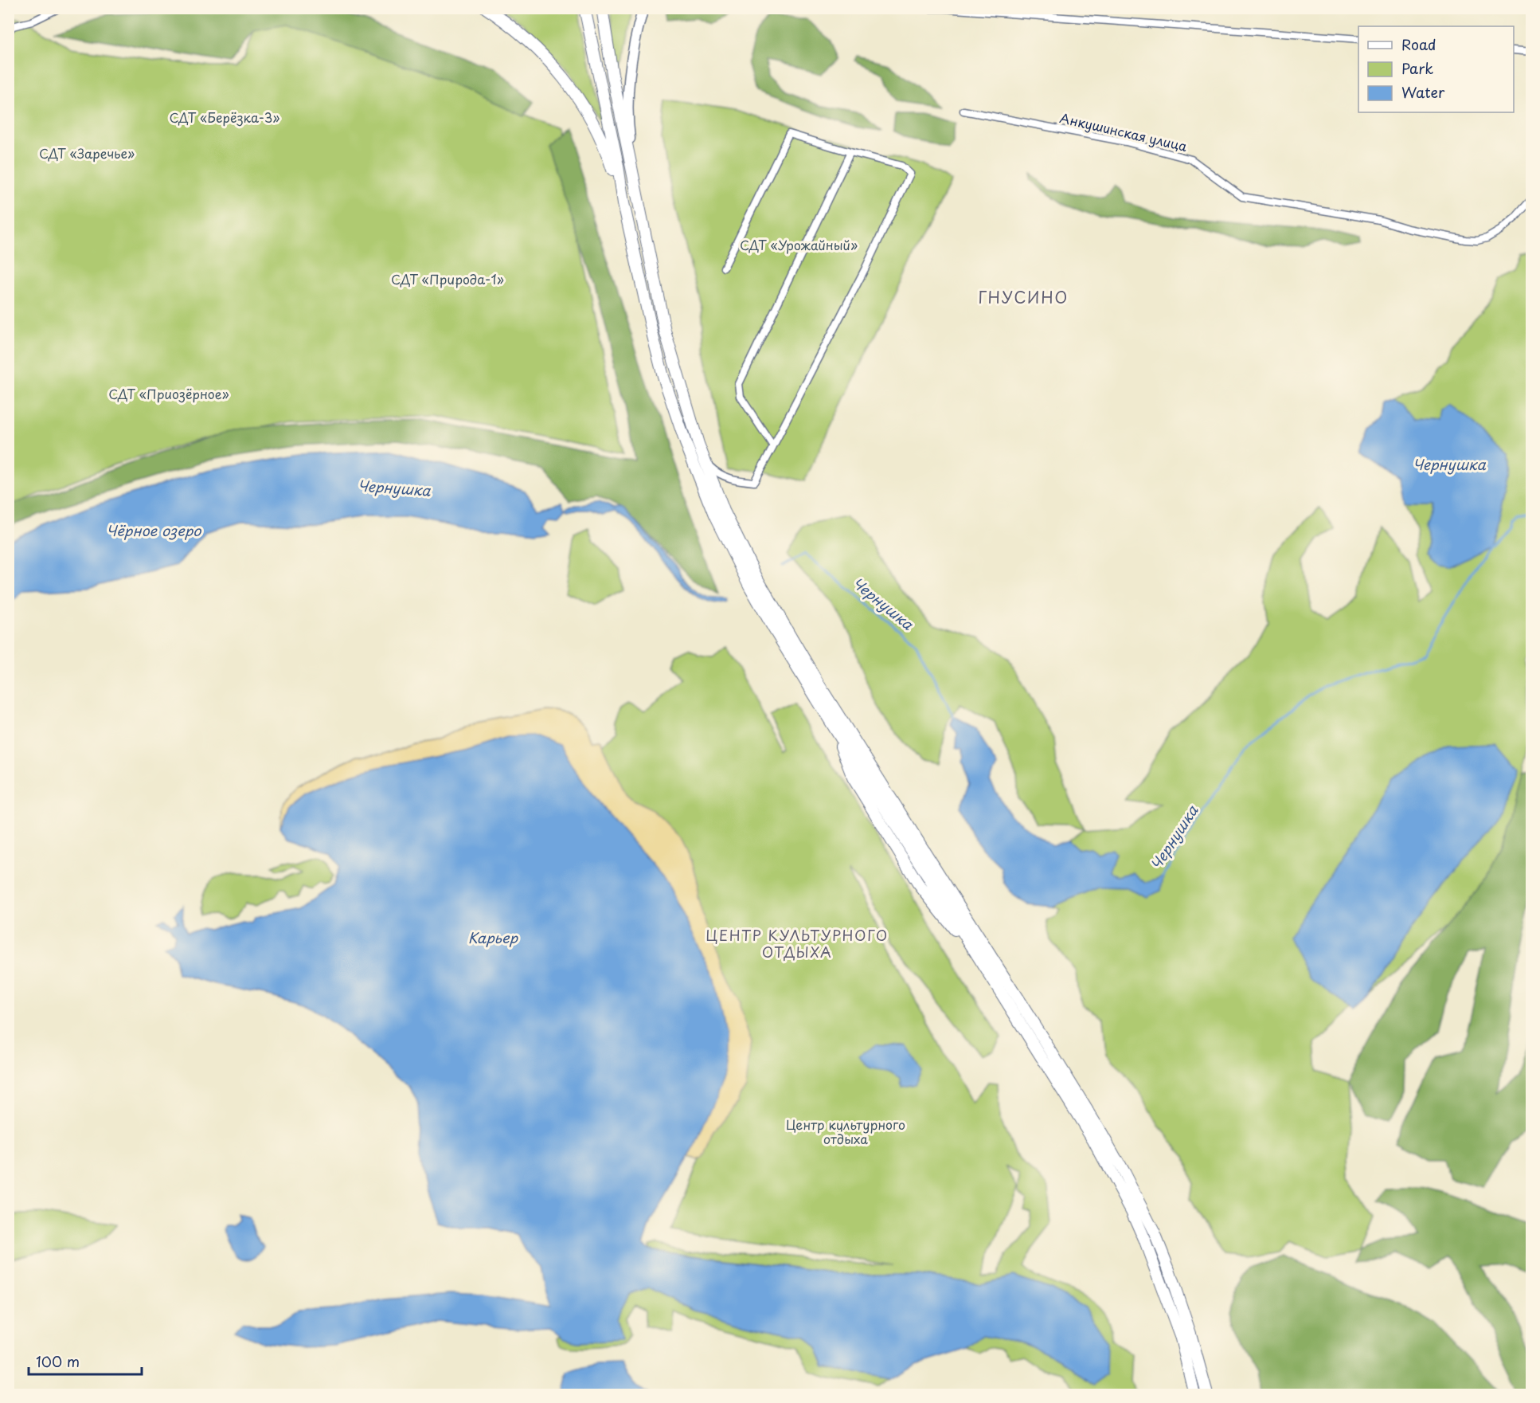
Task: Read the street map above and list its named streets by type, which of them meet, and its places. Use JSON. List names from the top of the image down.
{
  "streets": {
    "street": ["Анкушинская улица"]
  },
  "districts": ["ГНУСИНО", "ЦЕНТР КУЛЬТУРНОГО ОТДЫХА"],
  "water": ["Чернушка", "Чёрное озеро", "Карьер"],
  "parks": [
    "СДТ «Берёзка-3»",
    "СДТ «Заречье»",
    "СДТ «Урожайный»",
    "СДТ «Природа-1»",
    "СДТ «Приозёрное»",
    "Центр культурного отдыха"
  ],
  "legend": ["Road", "Park", "Water"],
  "scale_bar": "100 m"
}
